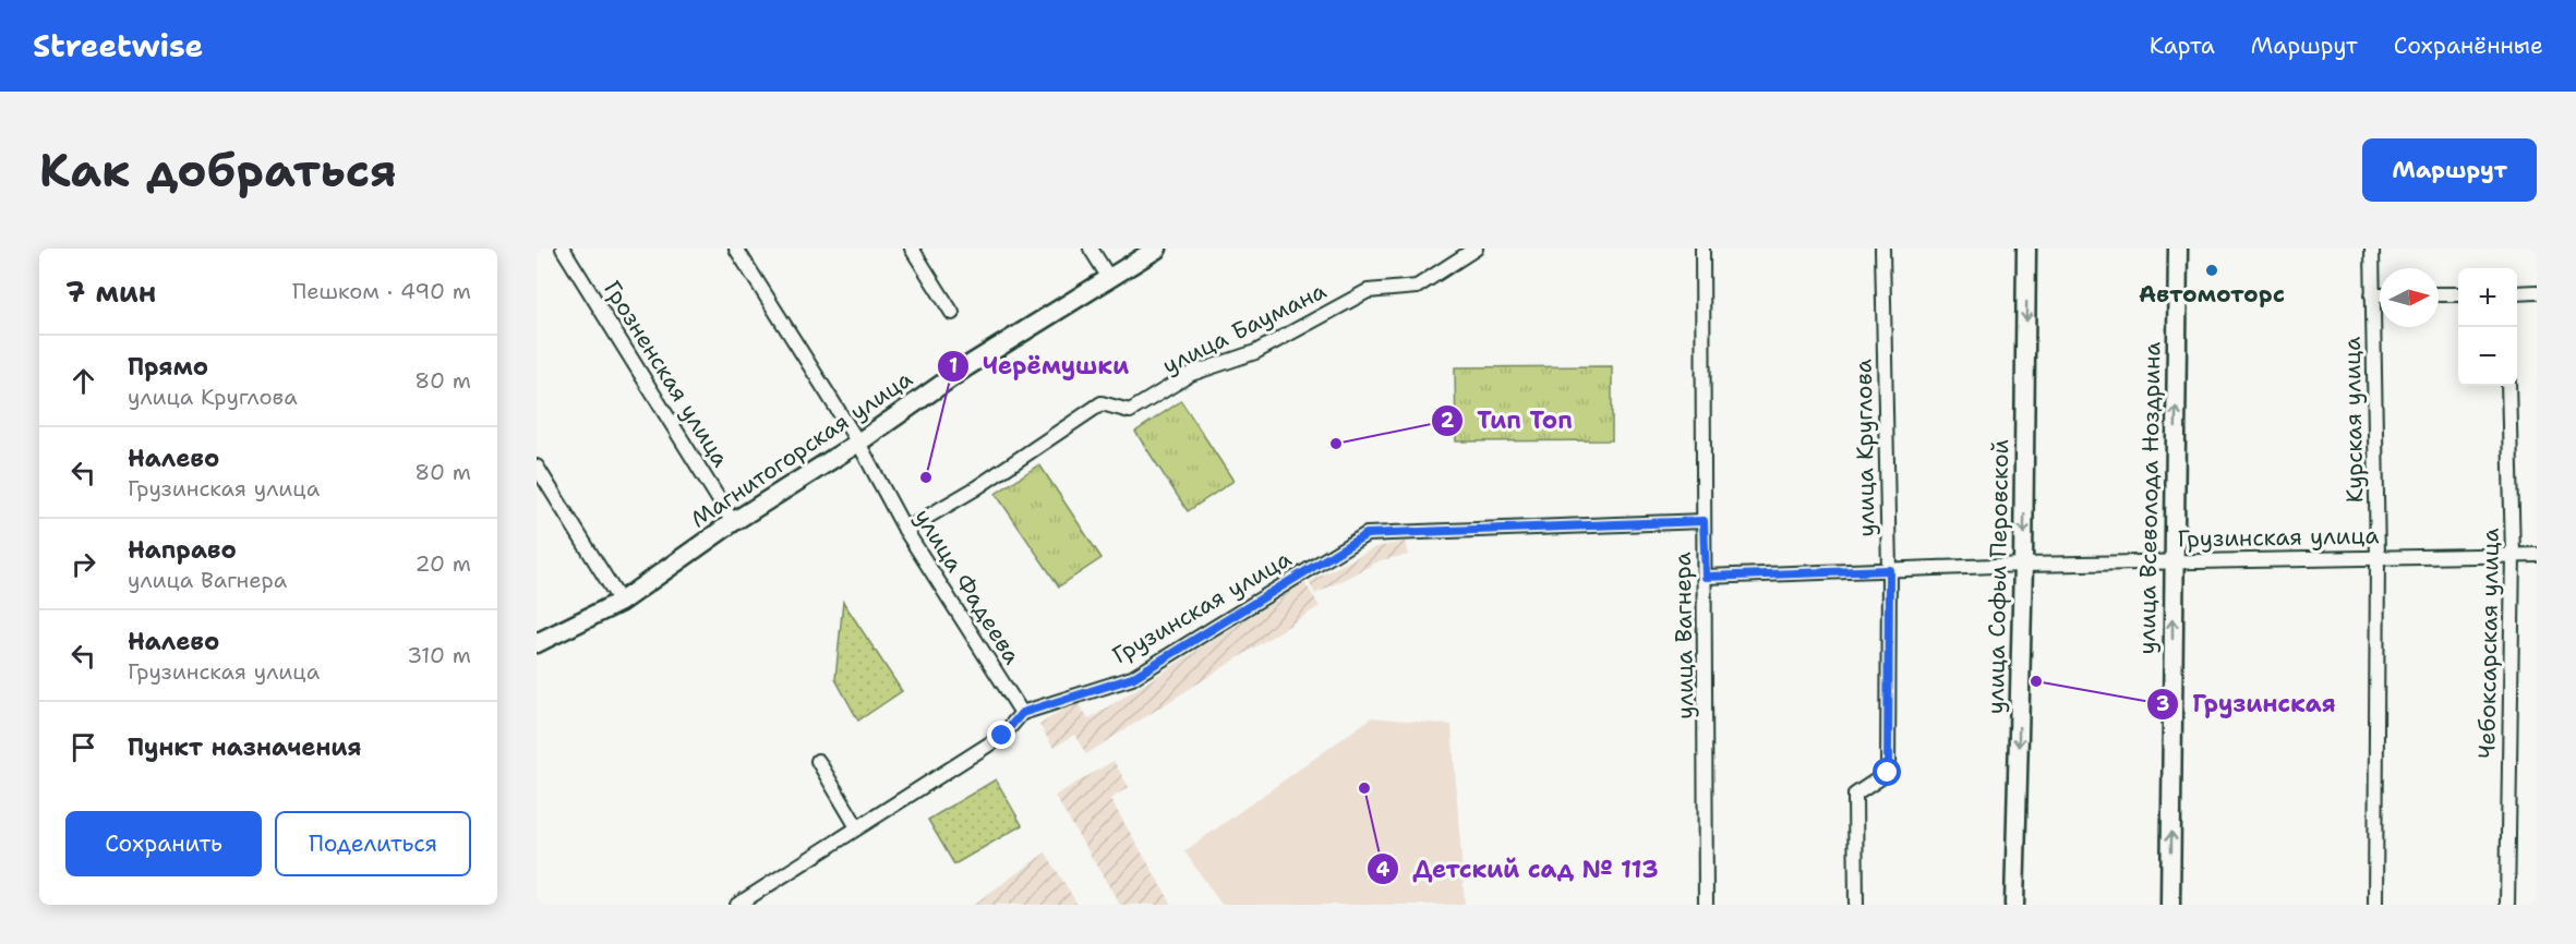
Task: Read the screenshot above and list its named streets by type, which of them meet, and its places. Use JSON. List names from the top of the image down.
{
  "streets": {
    "main road": ["Магнитогорская улица", "улица Всеволода Ноздрина", "улица Софьи Перовской"],
    "street": [
      "улица Баумана",
      "Грозненская улица",
      "Курская улица",
      "улица Круглова",
      "Грузинская улица",
      "улица Фадеева",
      "улица Вагнера",
      "Чебоксарская улица"
    ]
  },
  "crossings": [
    ["улица Баумана", "улица Фадеева"],
    ["Грозненская улица", "Магнитогорская улица"],
    ["Курская улица", "Грузинская улица"],
    ["улица Круглова", "Грузинская улица"],
    ["Магнитогорская улица", "улица Фадеева"],
    ["улица Всеволода Ноздрина", "Грузинская улица"],
    ["Грузинская улица", "улица Софьи Перовской"],
    ["Грузинская улица", "улица Фадеева"],
    ["Грузинская улица", "улица Вагнера"],
    ["Грузинская улица", "Чебоксарская улица"]
  ],
  "one_way": ["улица Всеволода Ноздрина", "улица Софьи Перовской"],
  "places": [
    "Автомоторс",
    "Тип Топ",
    "Черёмушки",
    "Грузинская",
    "Детский сад № 113"
  ],
  "north": "right",
  "page": {
    "header": "Streetwise",
    "nav": ["Карта", "Маршрут", "Сохранённые"],
    "buttons": [
      "Маршрут",
      ["Сохранить", "Поделиться"]
    ],
    "title": "Как добраться",
    "heading": ["7 мин", "Пешком · 490 m"],
    "map_buttons": ["+", "−"],
    "list": [
      ["Прямо", "улица Круглова", "80 m"],
      ["Налево", "Грузинская улица", "80 m"],
      ["Направо", "улица Вагнера", "20 m"],
      ["Налево", "Грузинская улица", "310 m"],
      "Пункт назначения"
    ]
  }
}
